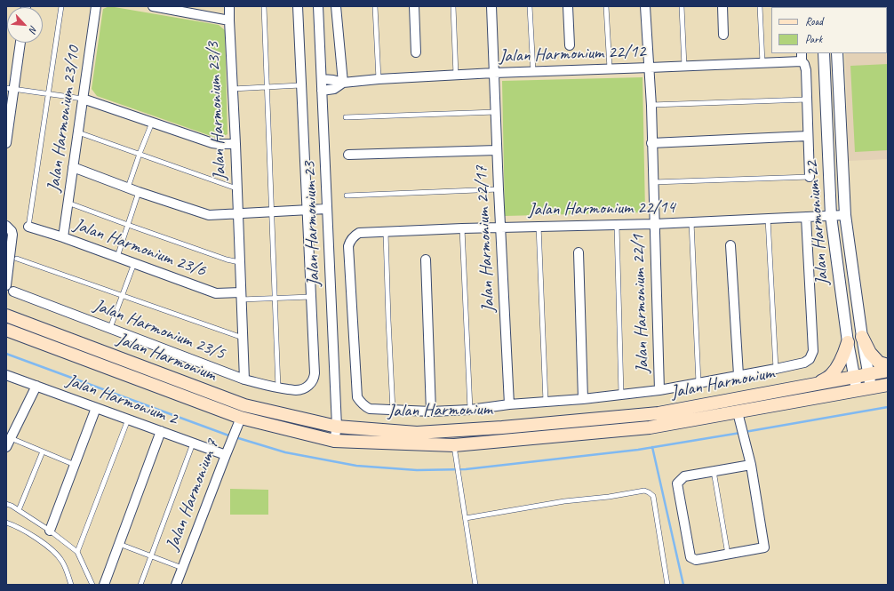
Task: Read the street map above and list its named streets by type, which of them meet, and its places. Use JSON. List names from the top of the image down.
{
  "streets": {
    "main road": ["Jalan Harmonium"],
    "street": [
      "Jalan Harmonium 22/12",
      "Jalan Harmonium 23/3",
      "Jalan Harmonium 23/10",
      "Jalan Harmonium 22/14",
      "Jalan Harmonium 22",
      "Jalan Harmonium 23",
      "Jalan Harmonium 22/17",
      "Jalan Harmonium 23/6",
      "Jalan Harmonium 22/1",
      "Jalan Harmonium 23/5",
      "Jalan Harmonium 2",
      "Jalan Harmonium 7"
    ]
  },
  "crossings": [
    ["Jalan Harmonium 22/12", "Jalan Harmonium 23"],
    ["Jalan Harmonium 22/12", "Jalan Harmonium 22/17"],
    ["Jalan Harmonium 22/12", "Jalan Harmonium 22/1"],
    ["Jalan Harmonium 23/3", "Jalan Harmonium 23/6"],
    ["Jalan Harmonium 23/3", "Jalan Harmonium 23/5"],
    ["Jalan Harmonium 23/10", "Jalan Harmonium 23/6"],
    ["Jalan Harmonium 22/14", "Jalan Harmonium 22"],
    ["Jalan Harmonium 22/14", "Jalan Harmonium 22/17"],
    ["Jalan Harmonium 22/14", "Jalan Harmonium 22/1"],
    ["Jalan Harmonium 22", "Jalan Harmonium"],
    ["Jalan Harmonium 23", "Jalan Harmonium"],
    ["Jalan Harmonium", "Jalan Harmonium 7"],
    ["Jalan Harmonium 2", "Jalan Harmonium 7"]
  ],
  "legend": ["Road", "Park"],
  "north": "bottom right"
}
